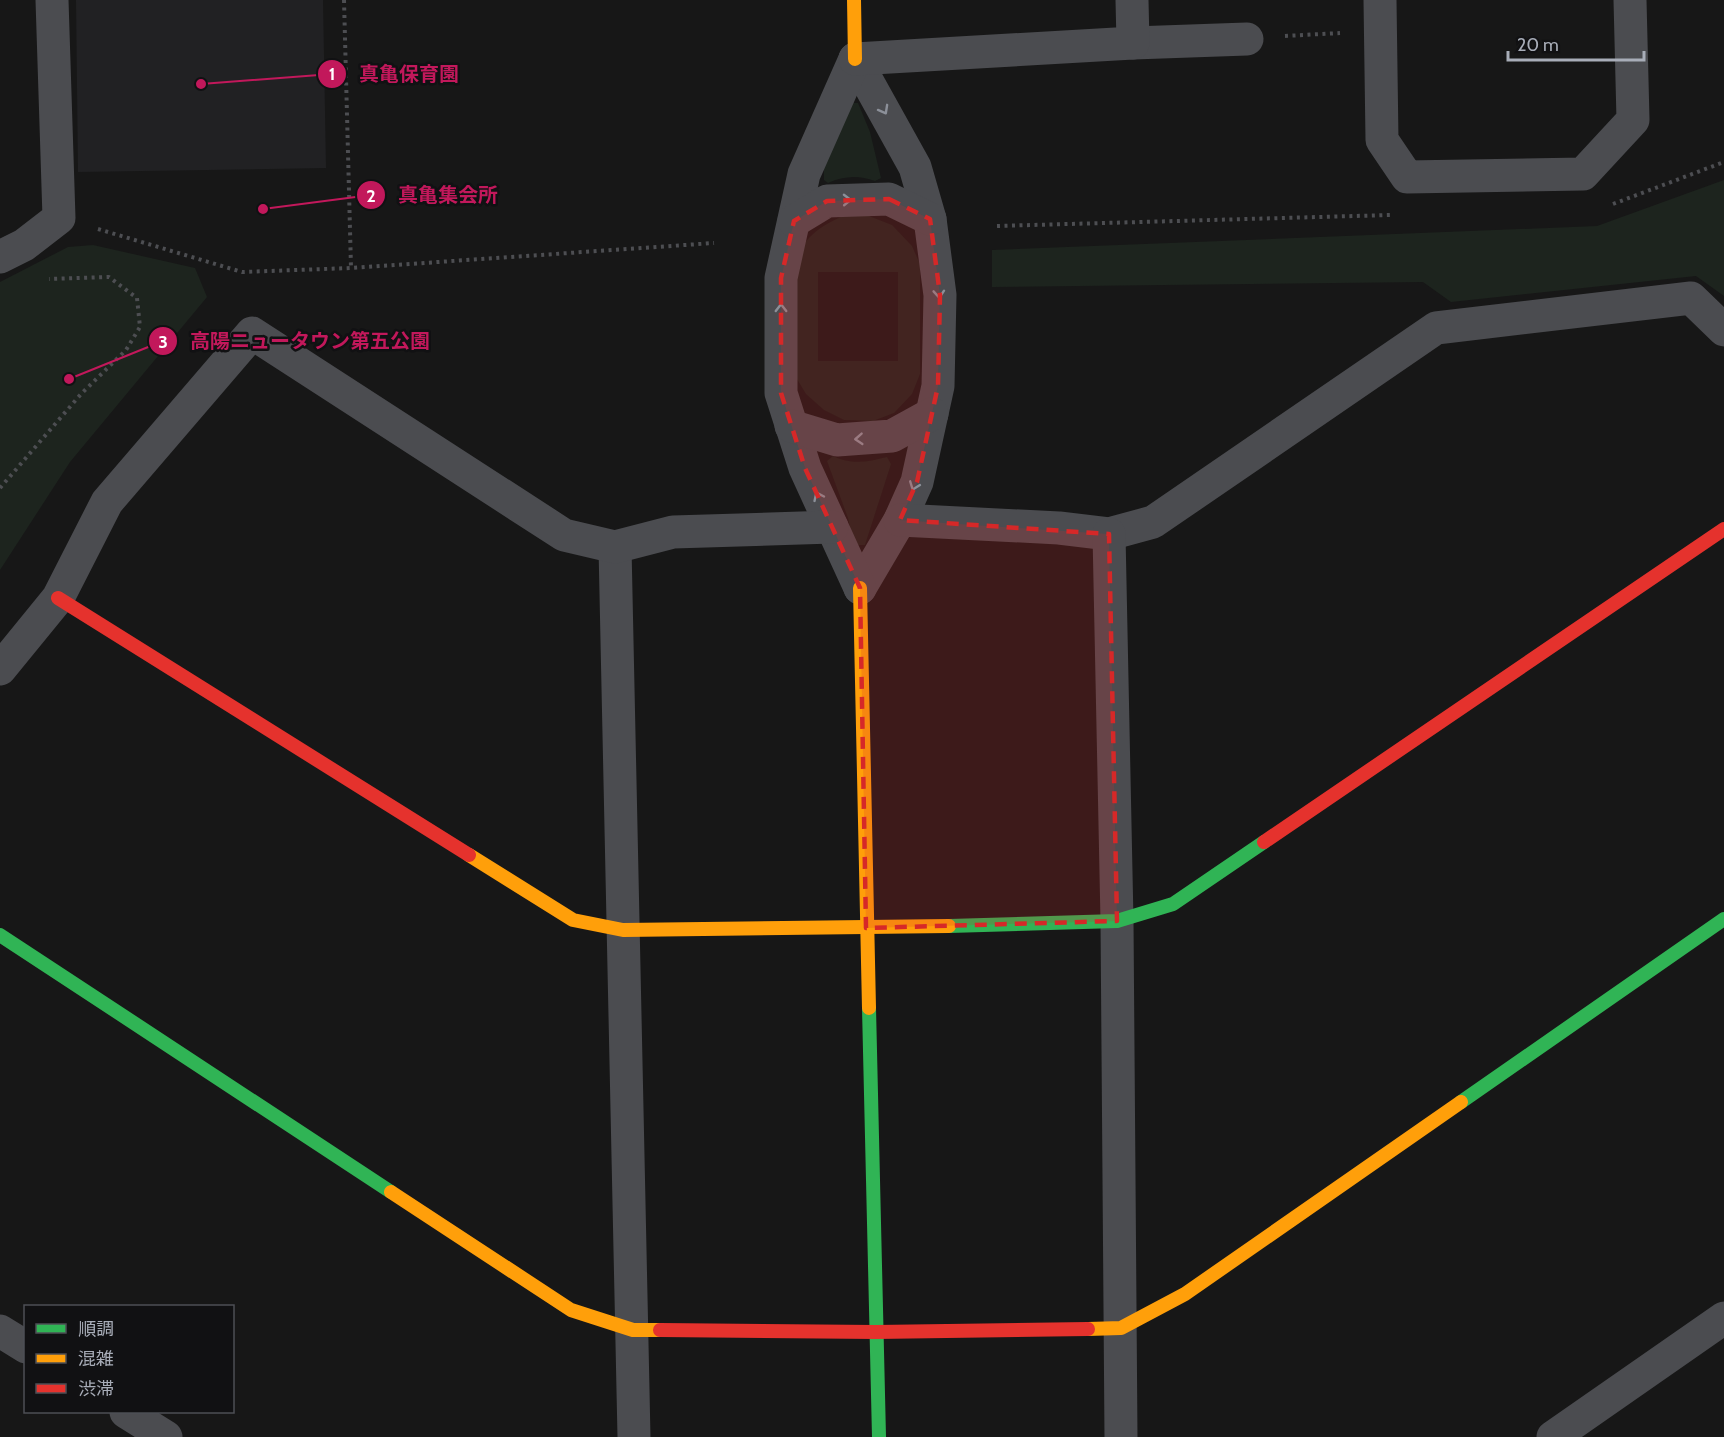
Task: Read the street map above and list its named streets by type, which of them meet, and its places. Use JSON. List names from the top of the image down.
{
  "places": ["真亀保育園", "真亀集会所", "高陽ニュータウン第五公園"],
  "legend": ["順調", "混雑", "渋滞"],
  "scale_bar": "20 m"
}
